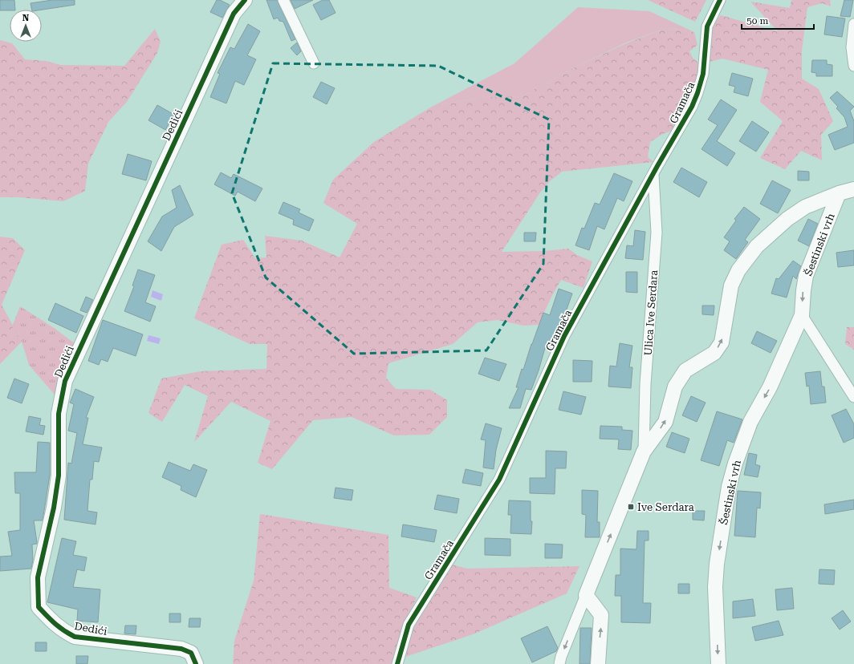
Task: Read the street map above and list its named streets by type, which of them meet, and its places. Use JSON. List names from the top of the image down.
{
  "streets": {
    "street": [
      "Gramača",
      "Dedići",
      "Šestinski vrh",
      "Ulica Ive Serdara"
    ]
  },
  "crossings": [
    ["Gramača", "Ulica Ive Serdara"],
    ["Šestinski vrh", "Ulica Ive Serdara"]
  ],
  "one_way": ["Šestinski vrh"],
  "places": {
    "transit": ["Ive Serdara"]
  },
  "scale_bar": "50 m",
  "north": "top"
}
